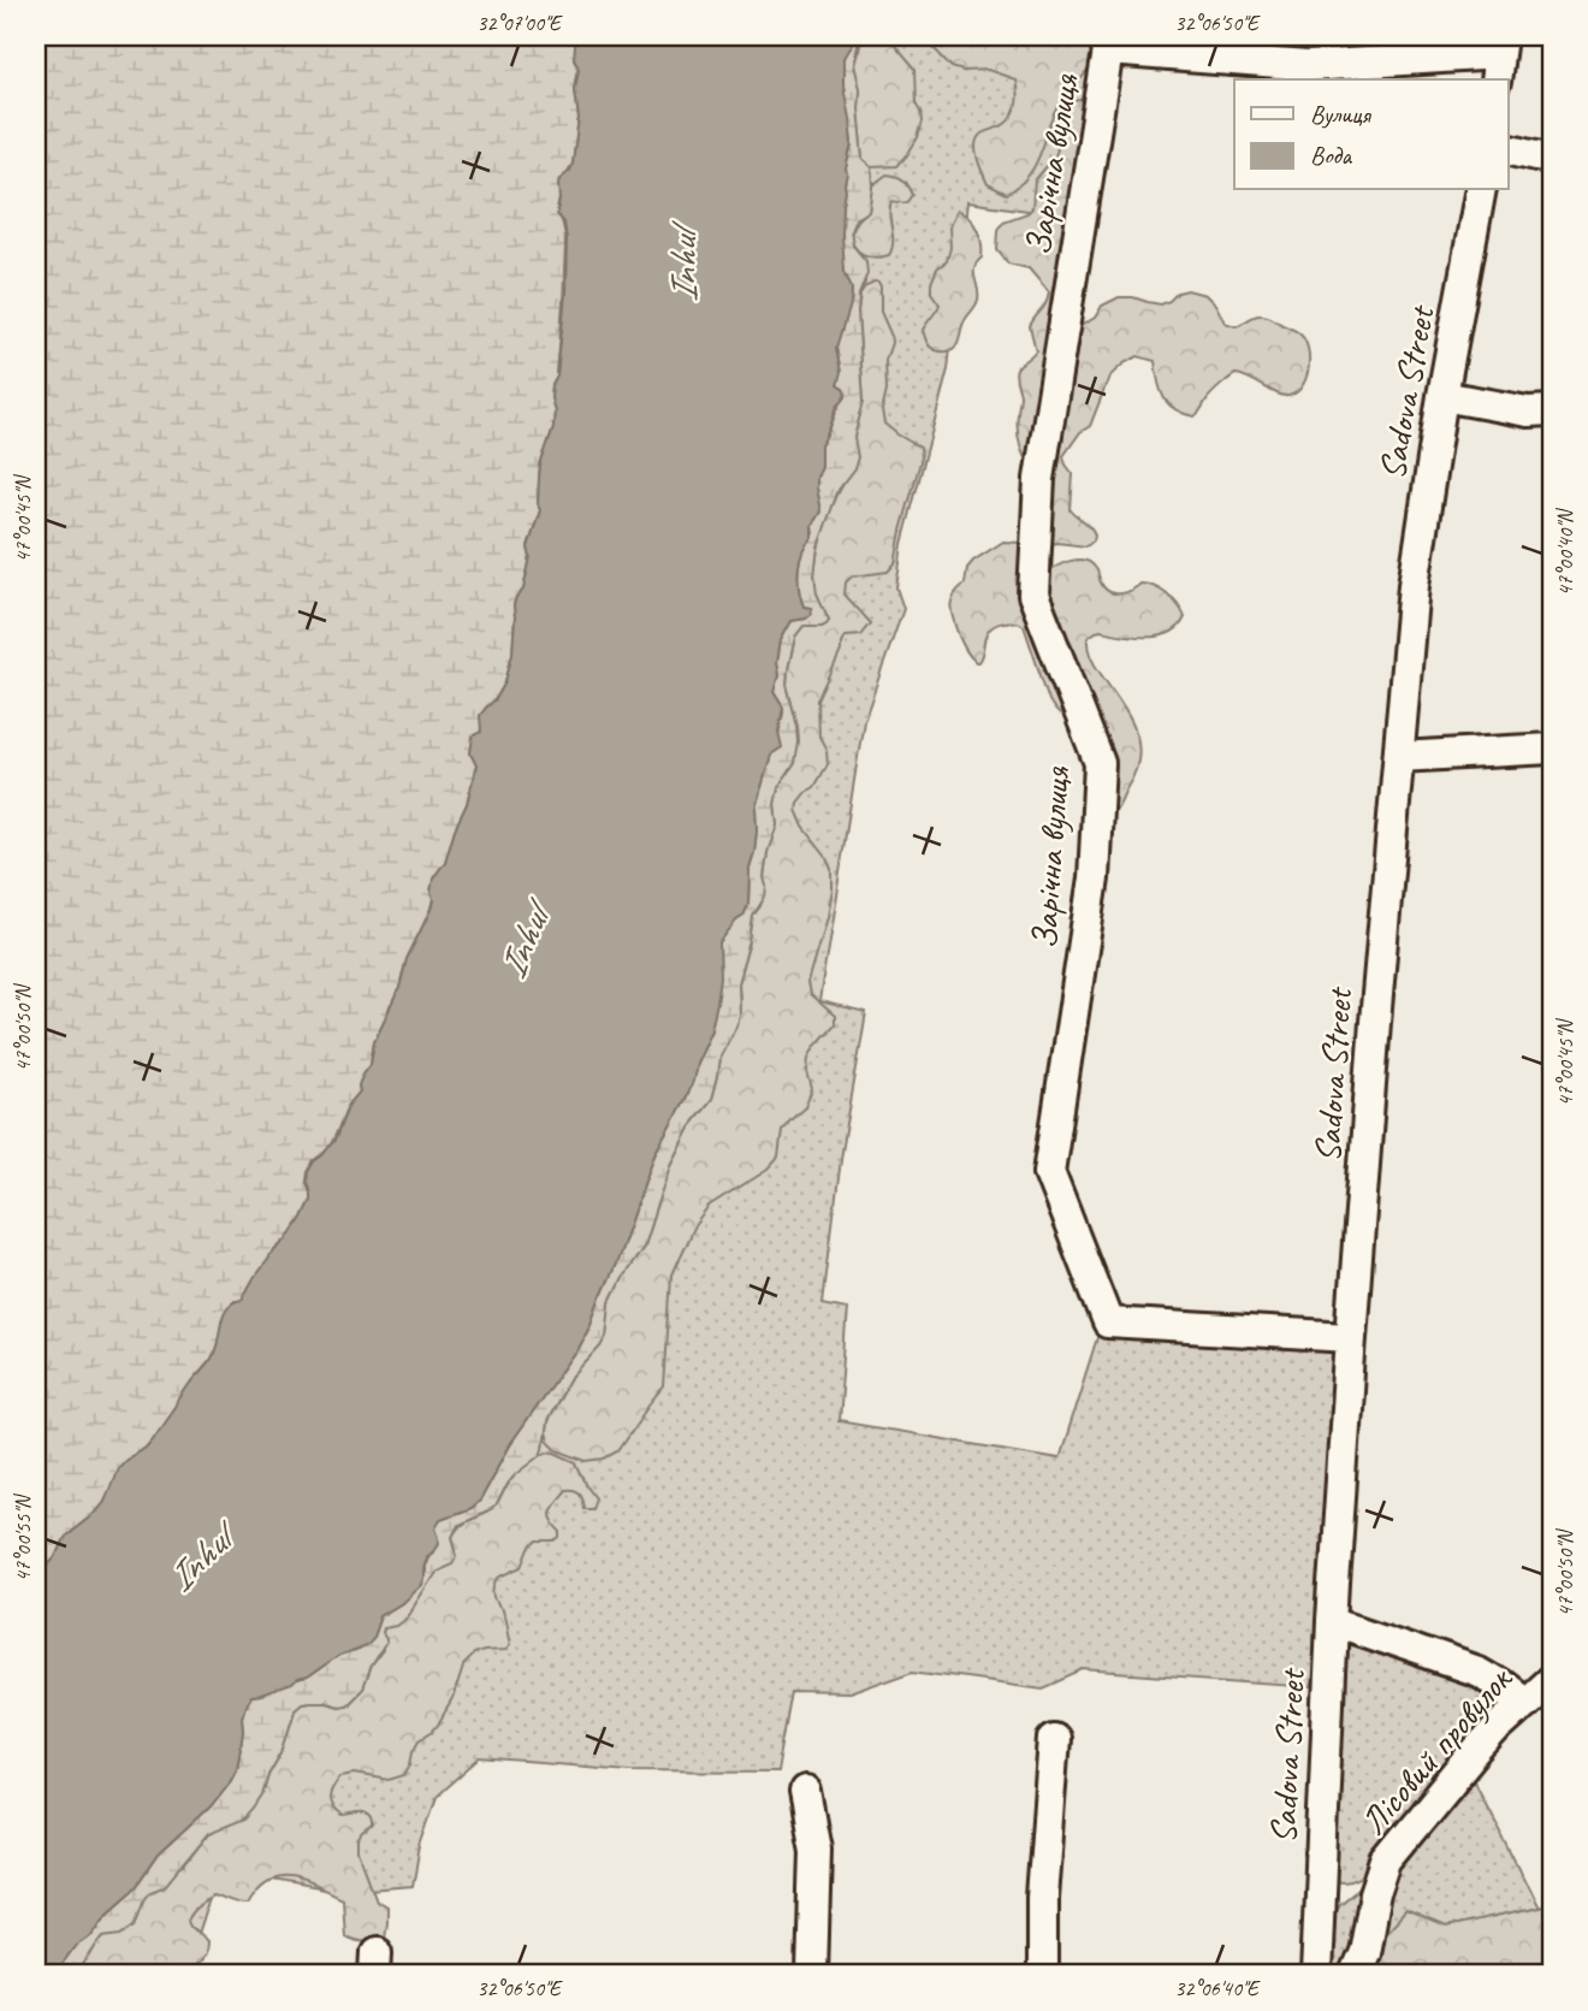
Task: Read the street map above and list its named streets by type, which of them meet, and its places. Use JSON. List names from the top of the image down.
{
  "streets": {
    "street": ["Зарічна вулиця", "Sadova Street", "Лісовий провулок"]
  },
  "crossings": [
    ["Зарічна вулиця", "Sadova Street"]
  ],
  "water": ["Inhul"],
  "legend": ["Вулиця", "Вода"],
  "coordinates": [
    "32°07'00\"E",
    "32°06'50\"E",
    "47°00'45\"N",
    "47°00'40\"N",
    "47°00'50\"N",
    "47°00'55\"N",
    "32°06'40\"E"
  ]
}
